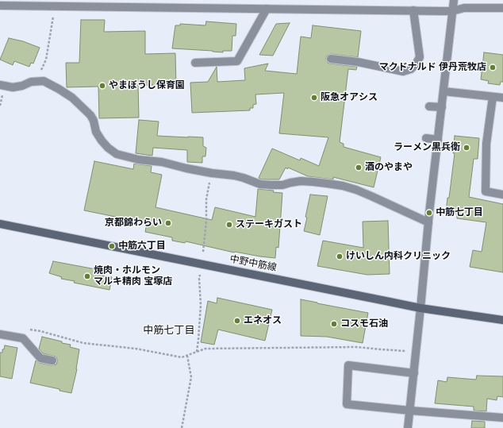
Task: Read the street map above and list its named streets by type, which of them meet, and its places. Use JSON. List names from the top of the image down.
{
  "streets": {
    "main road": ["中野中筋線"]
  },
  "districts": ["中筋七丁目"],
  "places": [
    "マクドナルド 伊丹荒牧店",
    "やまぼうし保育園",
    "阪急オアシス",
    "ラーメン黒兵衛",
    "酒のやまや",
    "中筋七丁目",
    "京都錦わらい",
    "ステーキガスト",
    "中筋六丁目",
    "けいしん内科クリニック",
    "焼肉・ホルモン マルキ精肉 宝塚店",
    "エネオス",
    "コスモ石油"
  ]
}
